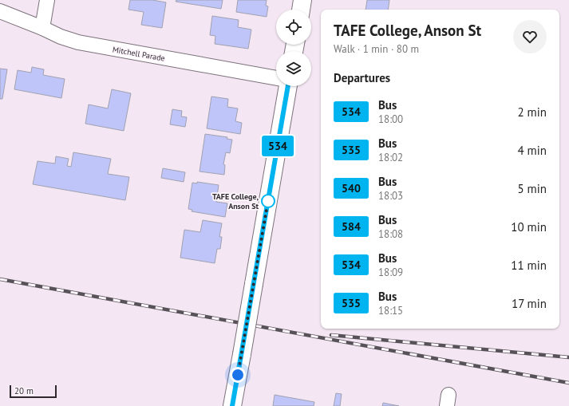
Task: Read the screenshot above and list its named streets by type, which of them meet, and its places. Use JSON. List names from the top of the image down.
{
  "streets": {
    "street": ["Mitchell Parade"]
  },
  "places": ["TAFE College, Anson St"],
  "lines": ["bus line 534"],
  "scale_bar": "20 m",
  "page": {
    "on_map": "534",
    "heading": [
      ["TAFE College, Anson St", "Walk · 1 min · 80 m"],
      "Departures"
    ],
    "list": [
      {
        "mark": "534",
        "name": "Bus",
        "note": "18:00",
        "value": "2 min"
      },
      {
        "mark": "535",
        "name": "Bus",
        "note": "18:02",
        "value": "4 min"
      },
      {
        "mark": "540",
        "name": "Bus",
        "note": "18:03",
        "value": "5 min"
      },
      {
        "mark": "584",
        "name": "Bus",
        "note": "18:08",
        "value": "10 min"
      },
      {
        "mark": "534",
        "name": "Bus",
        "note": "18:09",
        "value": "11 min"
      },
      {
        "mark": "535",
        "name": "Bus",
        "note": "18:15",
        "value": "17 min"
      }
    ],
    "scale": "20 m"
  }
}
